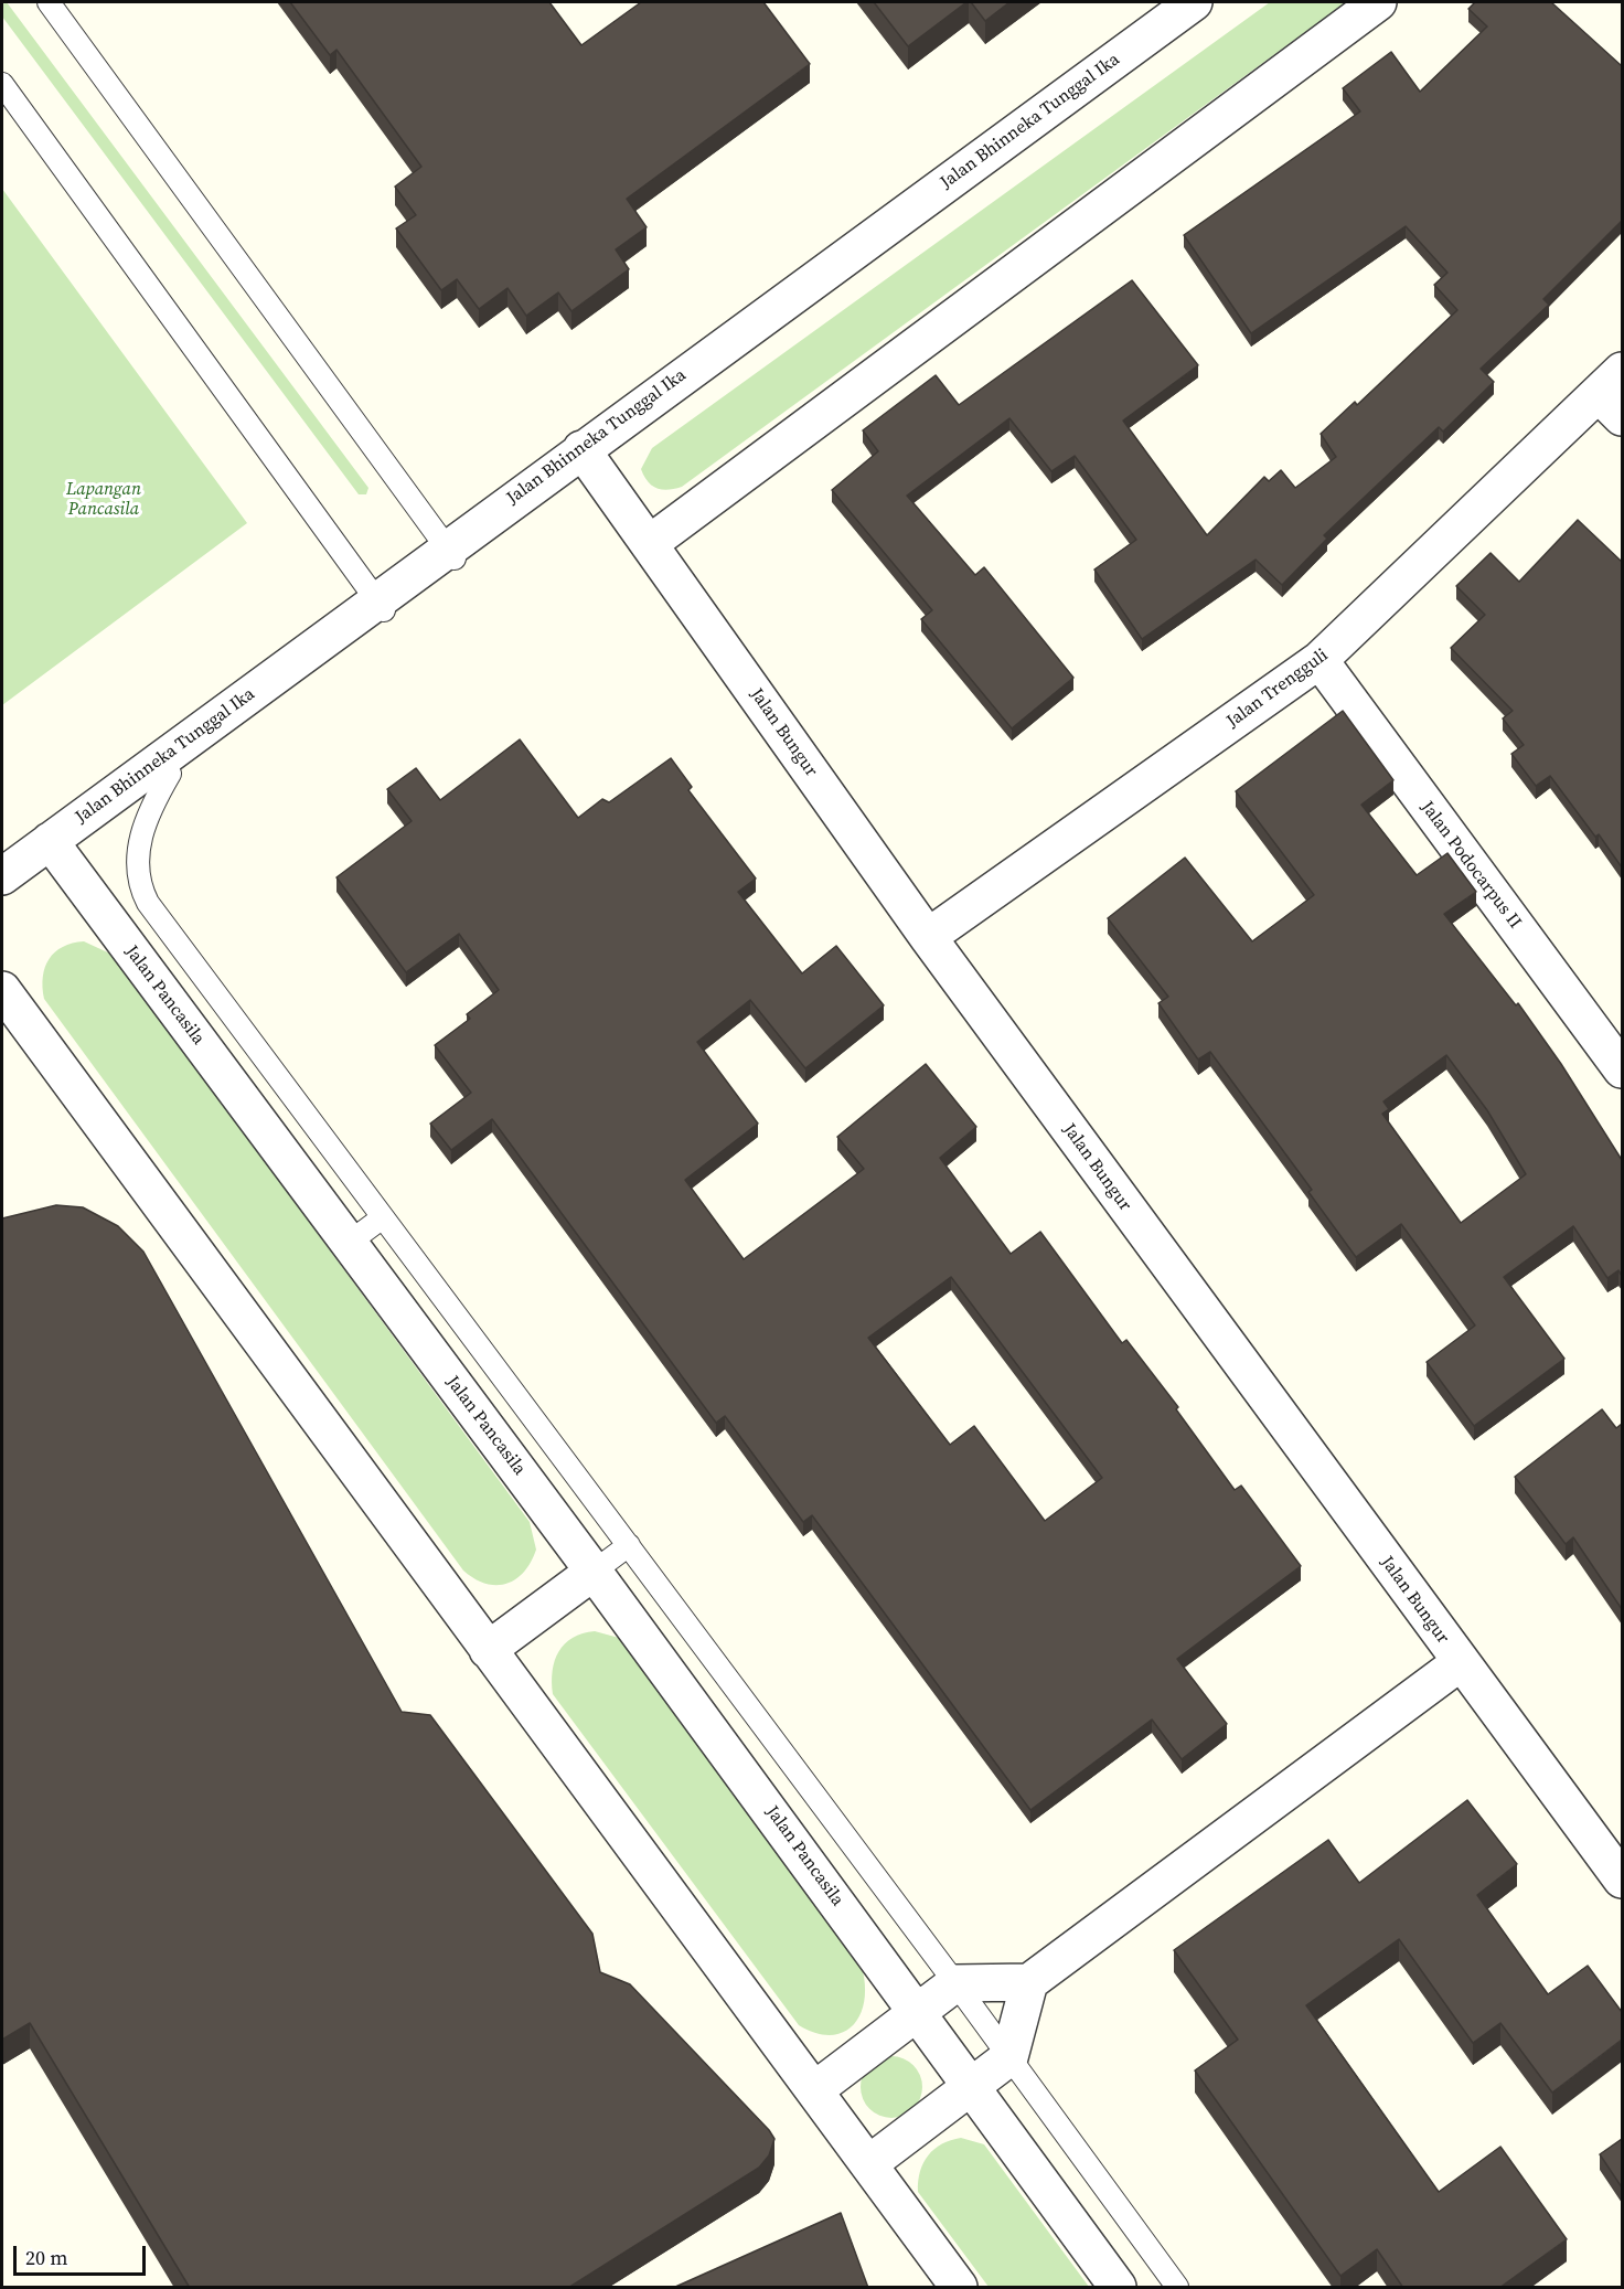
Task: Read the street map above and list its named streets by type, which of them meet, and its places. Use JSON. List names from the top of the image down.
{
  "streets": {
    "street": [
      "Jalan Bhinneka Tunggal Ika",
      "Jalan Trengguli",
      "Jalan Bungur",
      "Jalan Podocarpus II",
      "Jalan Pancasila"
    ]
  },
  "crossings": [
    ["Jalan Bhinneka Tunggal Ika", "Jalan Bungur"],
    ["Jalan Bhinneka Tunggal Ika", "Jalan Pancasila"],
    ["Jalan Trengguli", "Jalan Bungur"],
    ["Jalan Trengguli", "Jalan Podocarpus II"]
  ],
  "parks": ["Lapangan Pancasila"],
  "scale_bar": "20 m"
}
